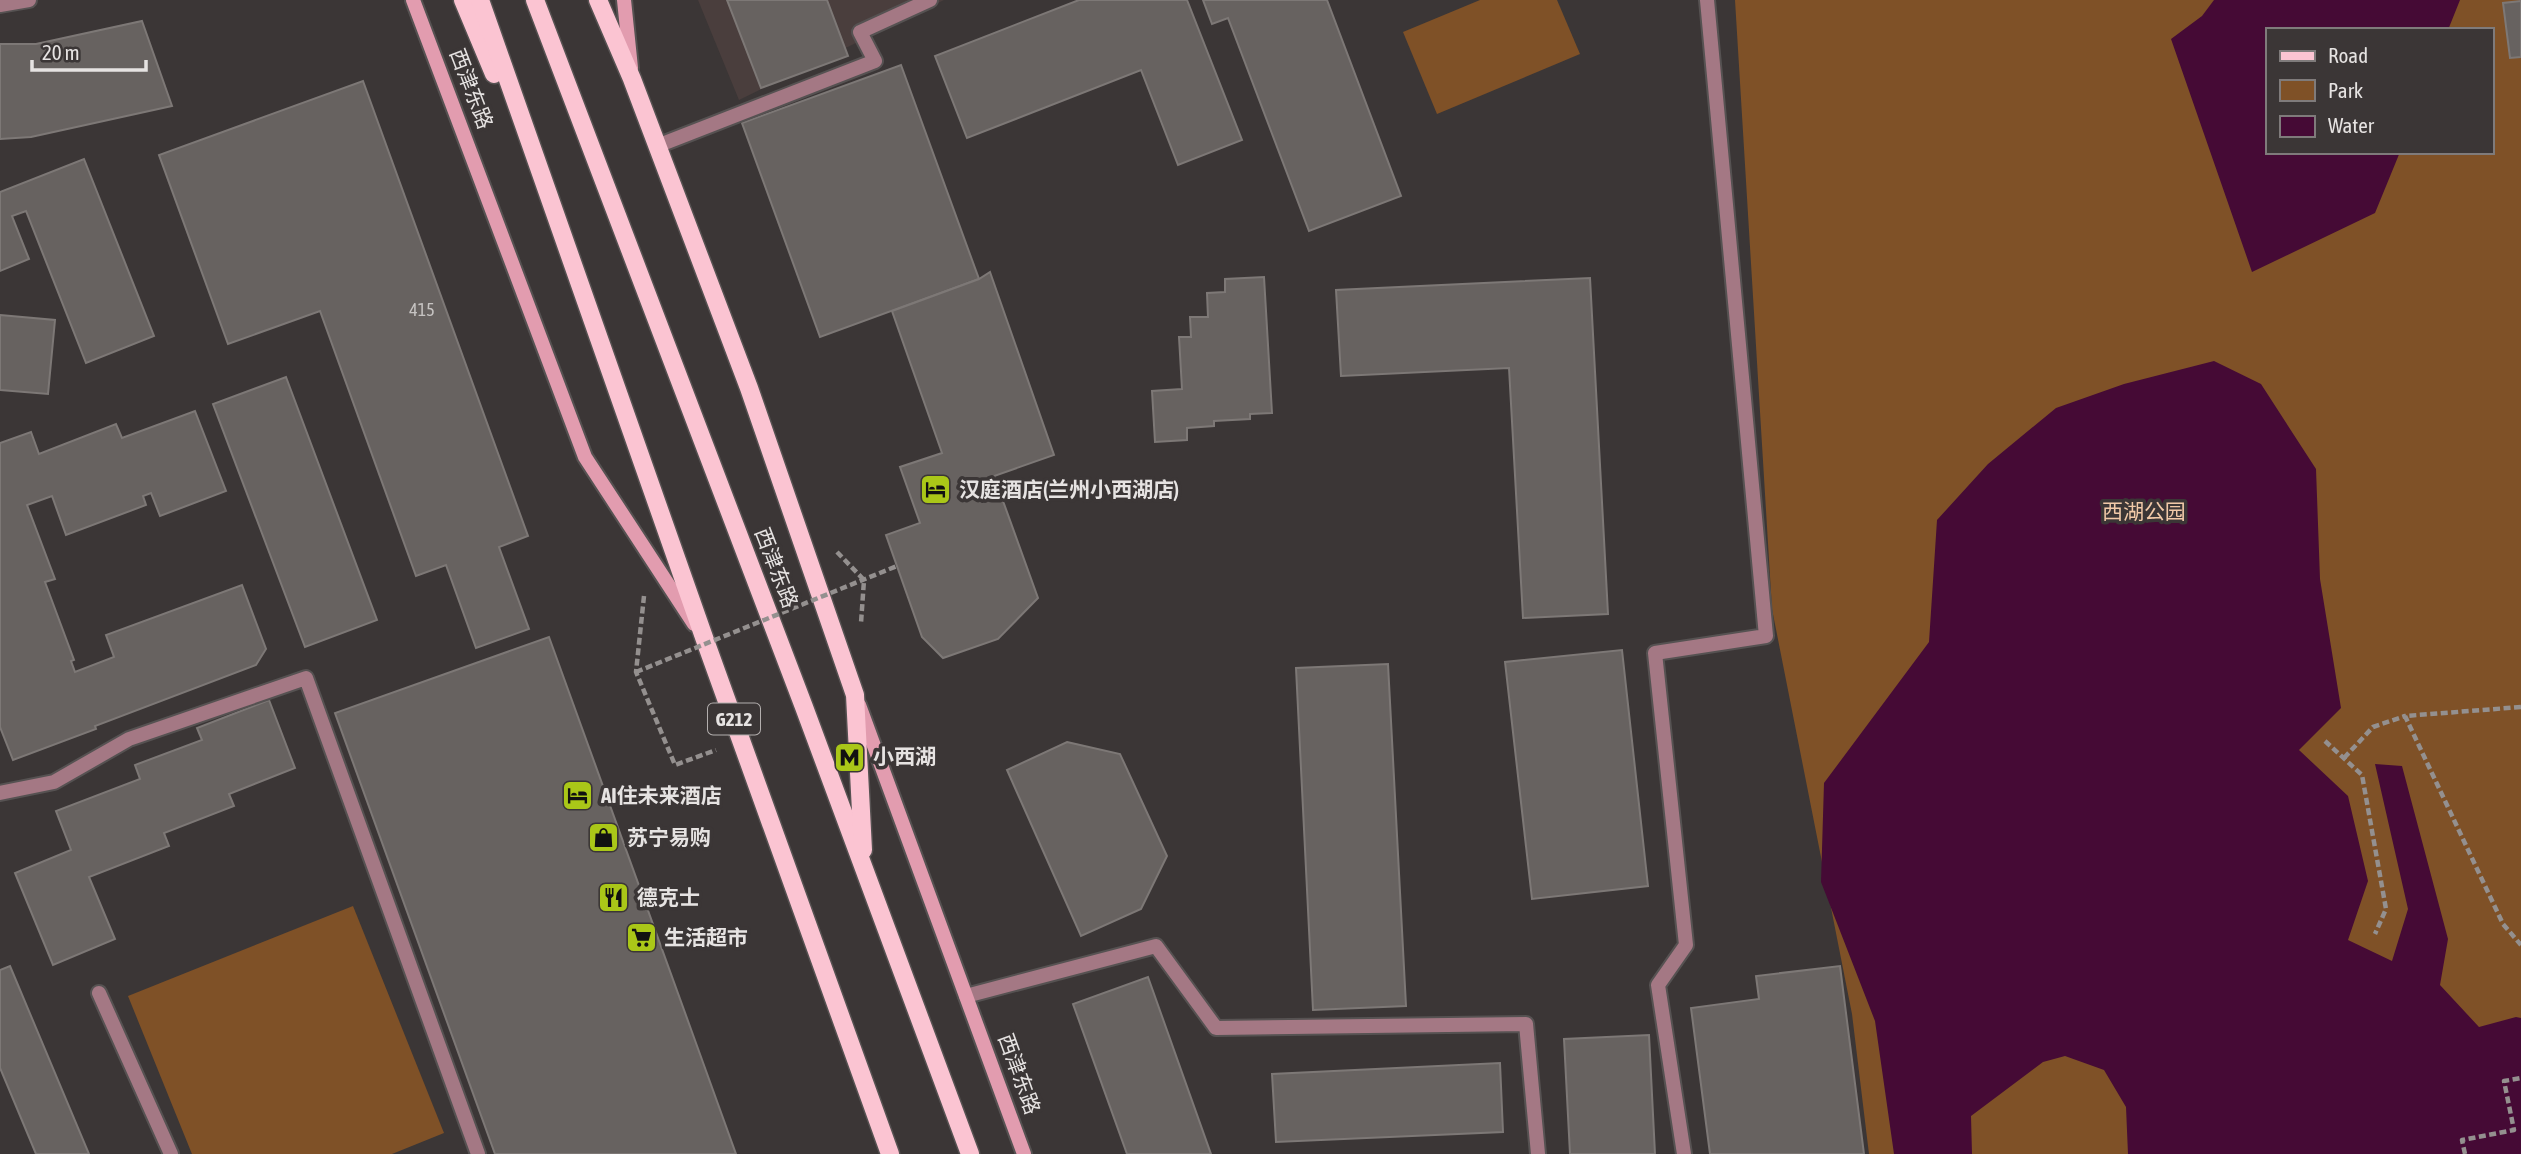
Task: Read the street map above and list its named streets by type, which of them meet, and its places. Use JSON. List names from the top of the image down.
{
  "streets": {
    "main road": ["西津东路", "G212"]
  },
  "parks": ["西湖公园"],
  "places": {
    "hotel": ["汉庭酒店(兰州小西湖店)", "AI住未来酒店"],
    "metro station": ["小西湖"],
    "shop": ["苏宁易购"],
    "restaurant": ["德克士"],
    "supermarket": ["生活超市"]
  },
  "house_numbers": ["415"],
  "legend": ["Road", "Park", "Water"],
  "scale_bar": "20 m"
}
